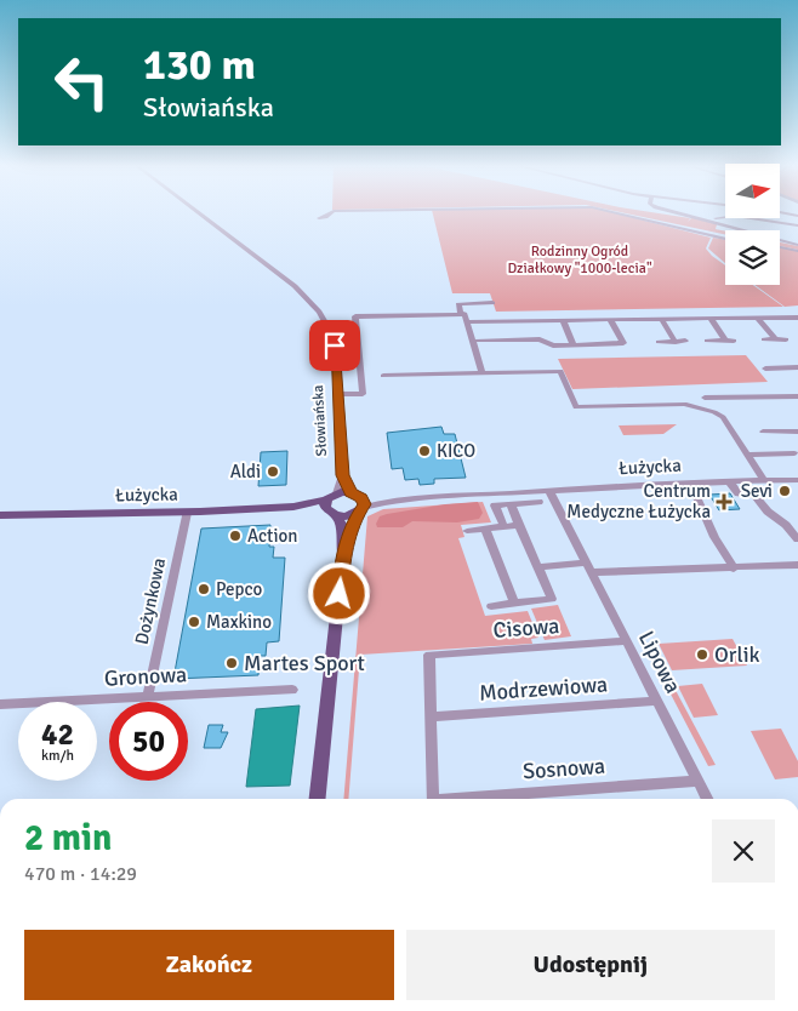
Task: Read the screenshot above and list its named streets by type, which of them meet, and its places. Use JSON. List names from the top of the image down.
{
  "streets": {
    "main road": ["Łużycka"],
    "street": [
      "Słowiańska",
      "Dożynkowa",
      "Cisowa",
      "Lipowa",
      "Gronowa",
      "Modrzewiowa",
      "Sosnowa"
    ]
  },
  "crossings": [
    ["Słowiańska", "Łużycka"],
    ["Łużycka", "Dożynkowa"],
    ["Łużycka", "Lipowa"],
    ["Dożynkowa", "Gronowa"],
    ["Cisowa", "Lipowa"],
    ["Cisowa", "Modrzewiowa"],
    ["Lipowa", "Modrzewiowa"],
    ["Lipowa", "Sosnowa"]
  ],
  "parks": ["Rodzinny Ogród Działkowy \"1000-lecia\""],
  "places": {
    "other": [
      "KICO",
      "Aldi",
      "Sevi",
      "Action",
      "Pepco",
      "Maxkino",
      "Orlik",
      "Martes Sport"
    ],
    "health": ["Centrum Medyczne Łużycka"]
  },
  "north": "right",
  "page": {
    "turn": ["130 m", "Słowiańska"],
    "speed": "42 km/h",
    "limit": "50",
    "heading": ["2 min", "470 m · 14:29"],
    "buttons": ["Zakończ", "Udostępnij"]
  }
}
